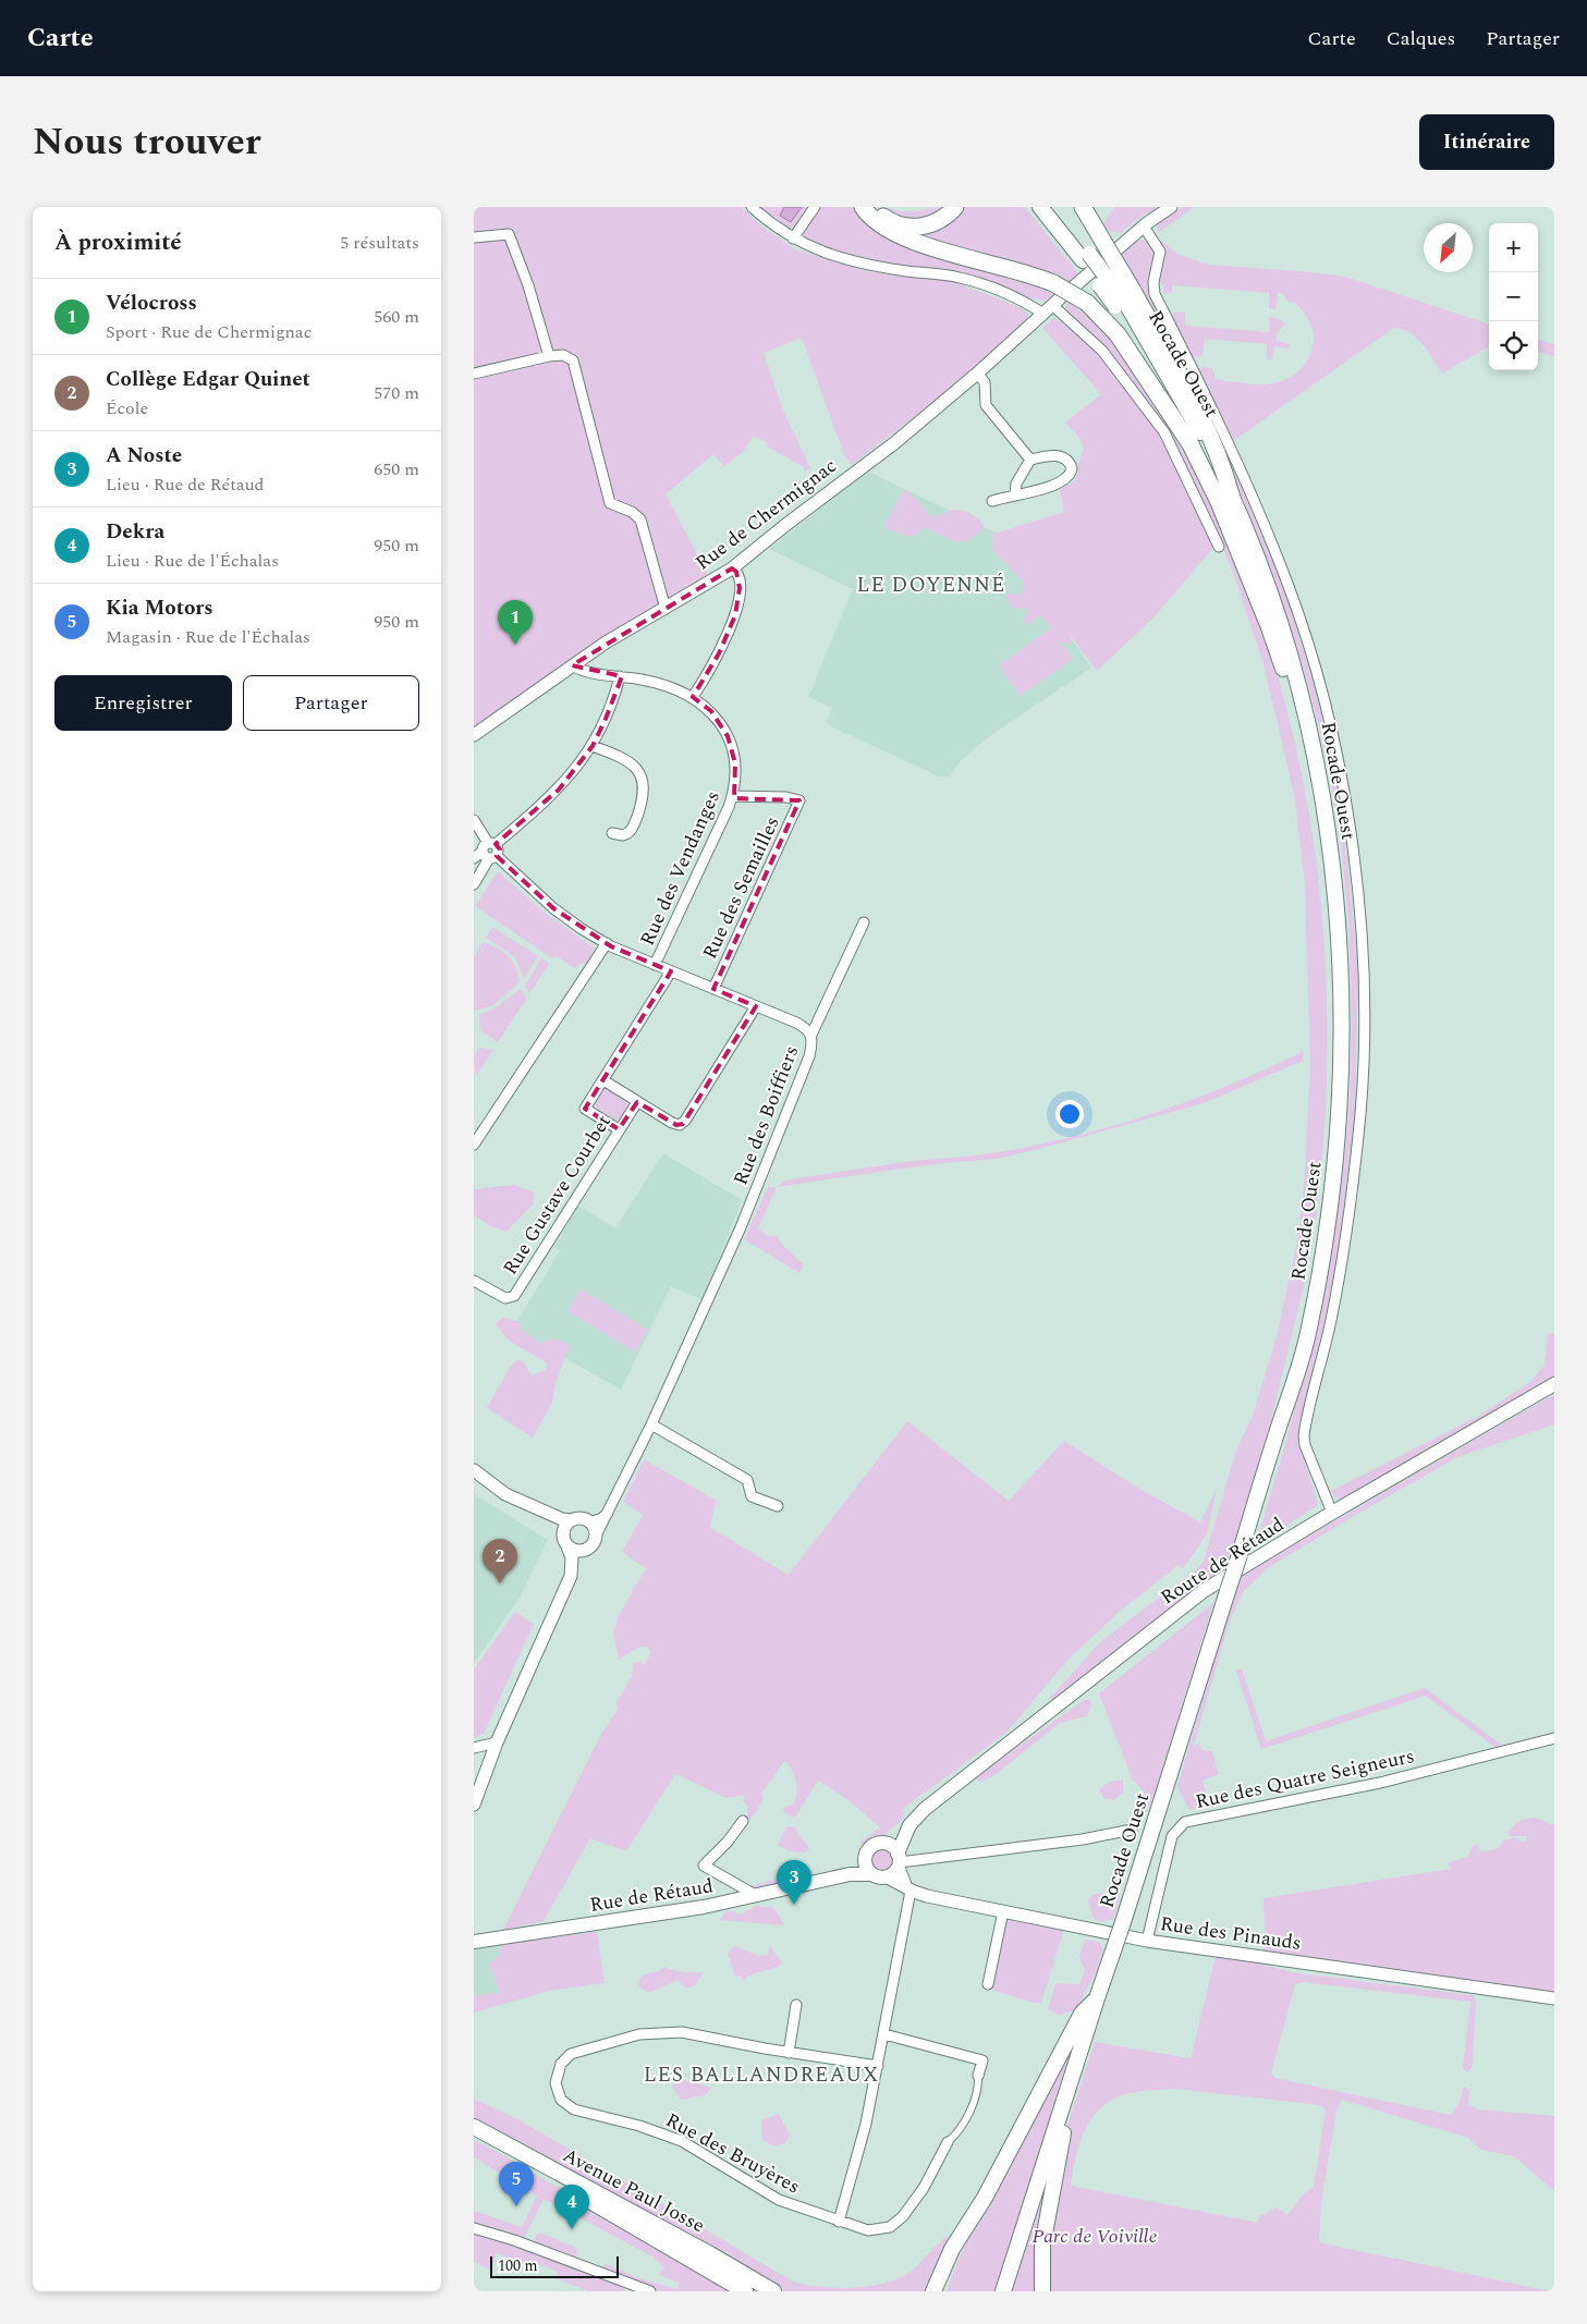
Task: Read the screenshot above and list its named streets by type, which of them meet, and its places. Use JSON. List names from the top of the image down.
{
  "streets": {
    "main road": [
      "Rocade Ouest",
      "Route de Rétaud",
      "Rue de Rétaud",
      "Avenue Paul Josse"
    ],
    "street": [
      "Rue de Chermignac",
      "Rue des Vendanges",
      "Rue des Semailles",
      "Rue des Boiffiers",
      "Rue Gustave Courbet",
      "Rue des Quatre Seigneurs",
      "Rue des Pinauds",
      "Rue des Bruyères"
    ]
  },
  "crossings": [
    ["Rue de Chermignac", "Rue des Vendanges"],
    ["Rue des Vendanges", "Rue des Semailles"],
    ["Rue des Vendanges", "Rue des Boiffiers"],
    ["Rue des Semailles", "Rue des Boiffiers"],
    ["Rue des Quatre Seigneurs", "Rue des Pinauds"]
  ],
  "districts": ["LE DOYENNÉ", "LES BALLANDREAUX"],
  "parks": ["Parc de Voiville"],
  "scale_bar": "100 m",
  "north": "bottom left",
  "page": {
    "header": "Carte",
    "nav": ["Carte", "Calques", "Partager"],
    "title": "Nous trouver",
    "buttons": [
      "Itinéraire",
      ["Enregistrer", "Partager"]
    ],
    "heading": ["À proximité", "5 résultats"],
    "map_buttons": ["+", "−"],
    "list": [
      {
        "mark": "1",
        "name": "Vélocross",
        "note": "Sport · Rue de Chermignac",
        "value": "560 m"
      },
      {
        "mark": "2",
        "name": "Collège Edgar Quinet",
        "note": "École",
        "value": "570 m"
      },
      {
        "mark": "3",
        "name": "A Noste",
        "note": "Lieu · Rue de Rétaud",
        "value": "650 m"
      },
      {
        "mark": "4",
        "name": "Dekra",
        "note": "Lieu · Rue de l'Échalas",
        "value": "950 m"
      },
      {
        "mark": "5",
        "name": "Kia Motors",
        "note": "Magasin · Rue de l'Échalas",
        "value": "950 m"
      }
    ],
    "pins": [
      "1",
      "2",
      "3",
      "5",
      "4"
    ],
    "scale": "100 m"
  }
}
